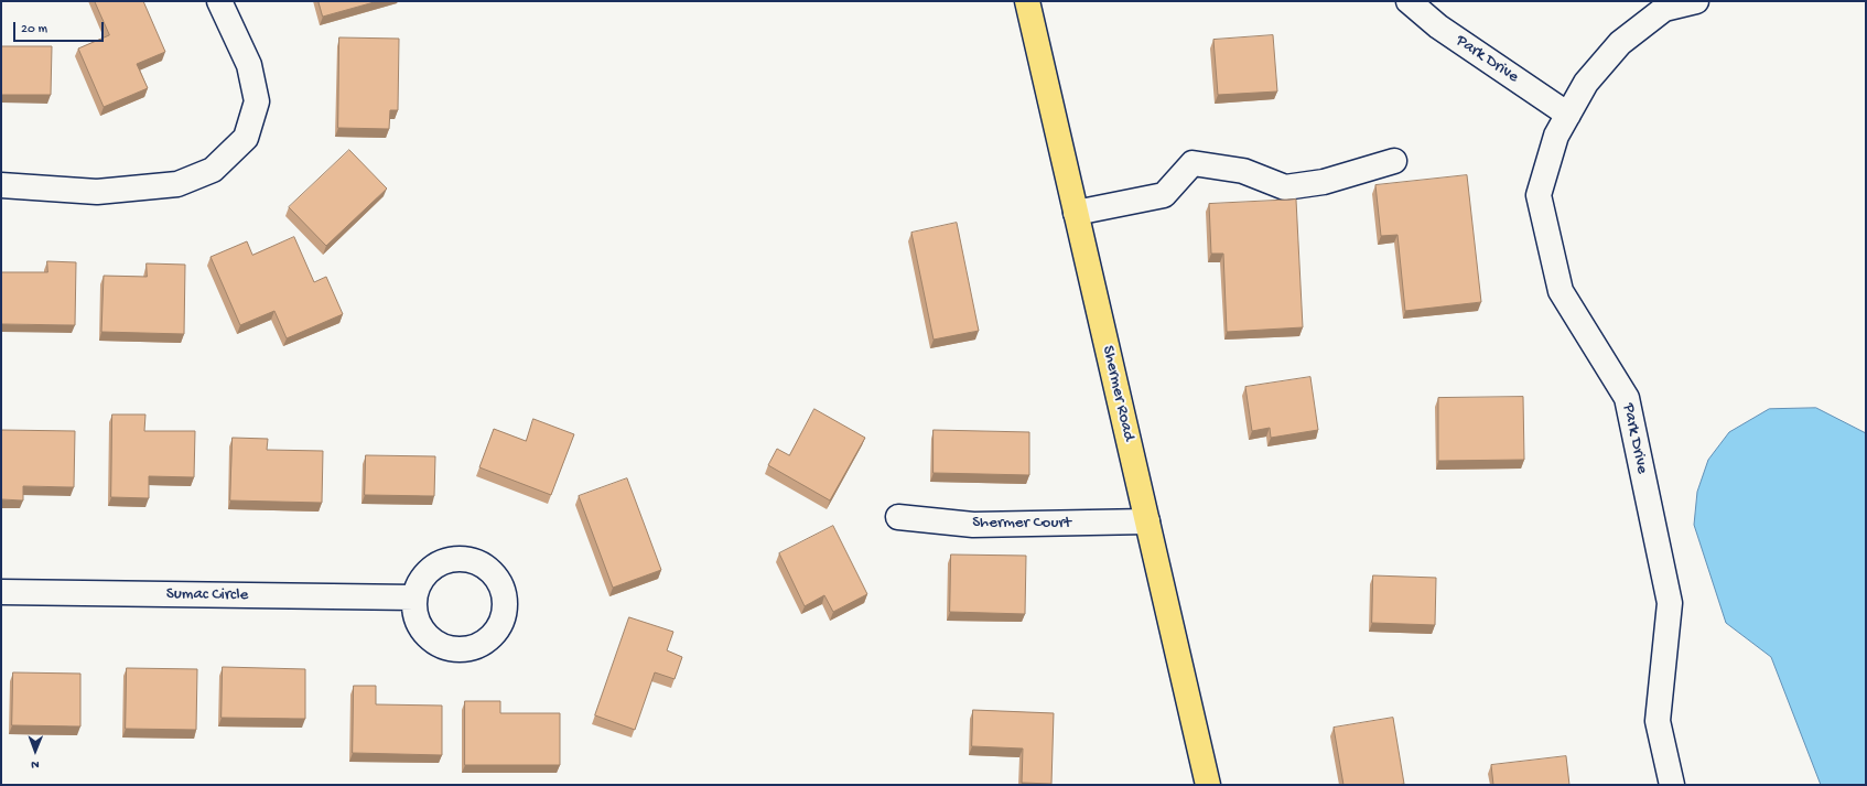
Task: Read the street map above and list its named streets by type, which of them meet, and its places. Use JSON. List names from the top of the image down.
{
  "streets": {
    "main road": ["Shermer Road"],
    "street": ["Park Drive", "Shermer Court", "Sumac Circle"]
  },
  "crossings": [
    ["Shermer Road", "Shermer Court"]
  ],
  "scale_bar": "20 m",
  "north": "bottom"
}
